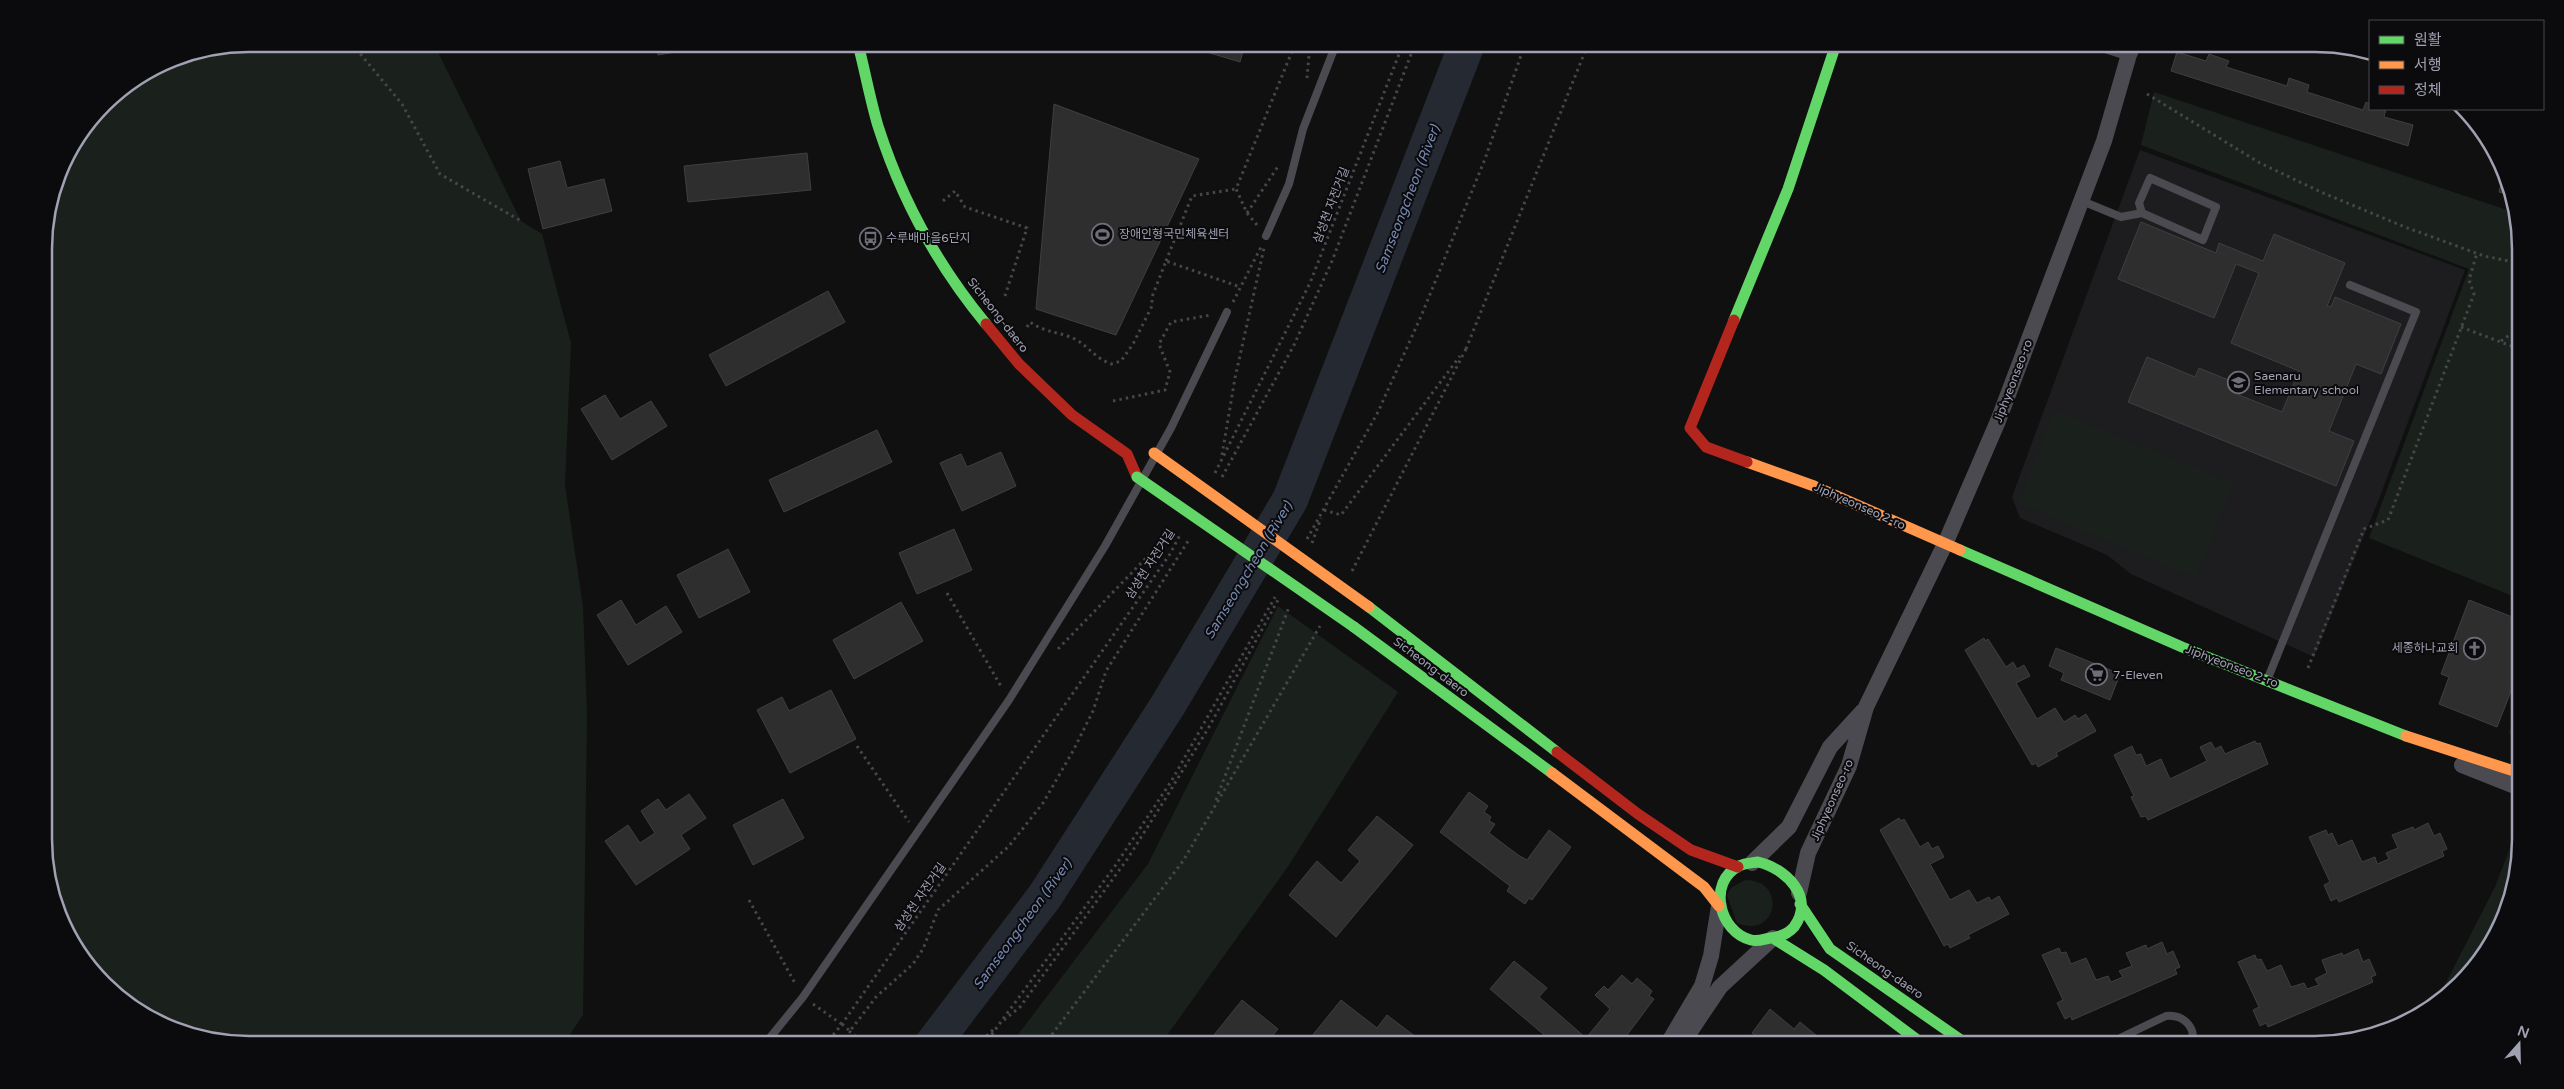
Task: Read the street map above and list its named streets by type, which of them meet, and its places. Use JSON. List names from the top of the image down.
{
  "streets": {
    "street": ["Sicheong-daero", "Jiphyeonseo-ro", "Jiphyeonseo 2-ro"],
    "path": ["삼성천 자전거길"]
  },
  "crossings": [
    ["Sicheong-daero", "Jiphyeonseo-ro"],
    ["Jiphyeonseo-ro", "Jiphyeonseo 2-ro"]
  ],
  "water": ["Samseongcheon (River)"],
  "places": {
    "sports": ["장애인형국민체육센터"],
    "bus stop": ["수루배마을6단지"],
    "school or university": ["Saenaru Elementary school"],
    "church": ["세종하나교회"],
    "supermarket": ["7-Eleven"]
  },
  "legend": ["원활", "서행", "정체"],
  "north": "top"
}
